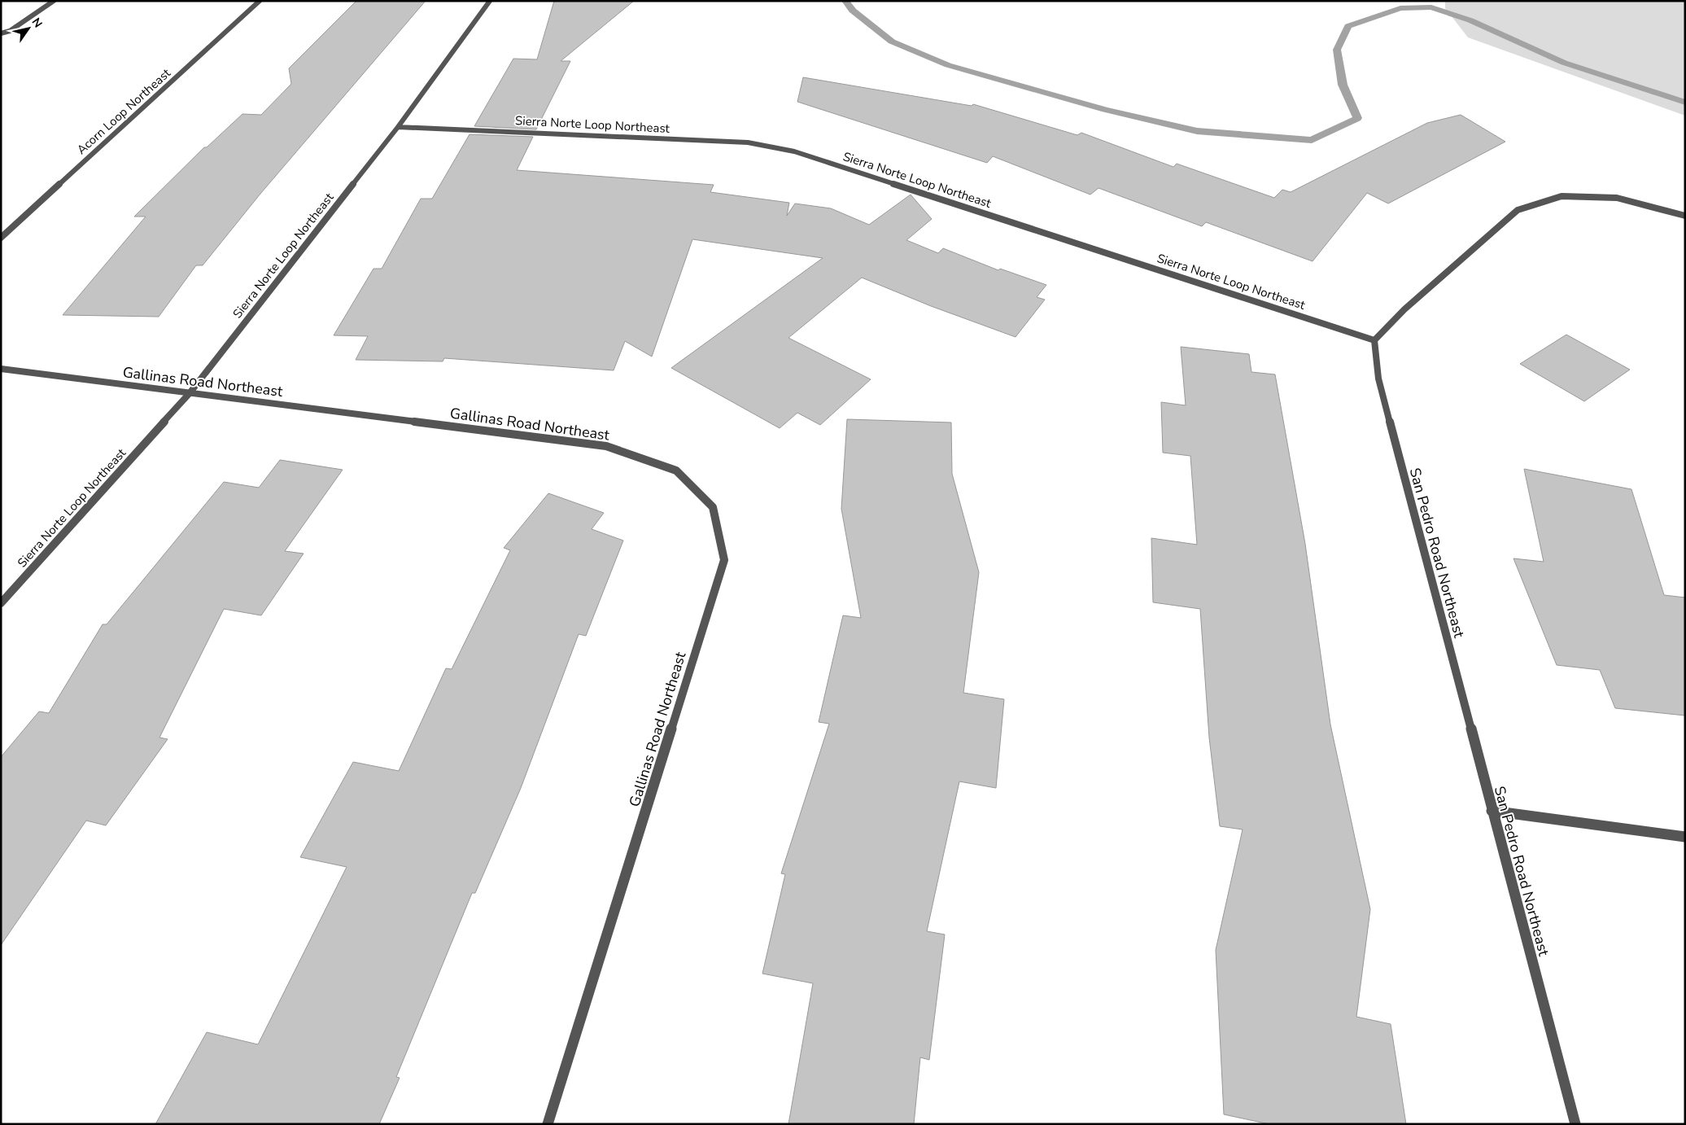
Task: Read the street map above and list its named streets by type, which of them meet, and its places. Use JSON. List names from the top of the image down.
{
  "streets": {
    "street": [
      "Acorn Loop Northeast",
      "Sierra Norte Loop Northeast",
      "Gallinas Road Northeast",
      "San Pedro Road Northeast"
    ]
  },
  "crossings": [
    ["Sierra Norte Loop Northeast", "Gallinas Road Northeast"],
    ["Sierra Norte Loop Northeast", "San Pedro Road Northeast"]
  ],
  "north": "top right"
}
